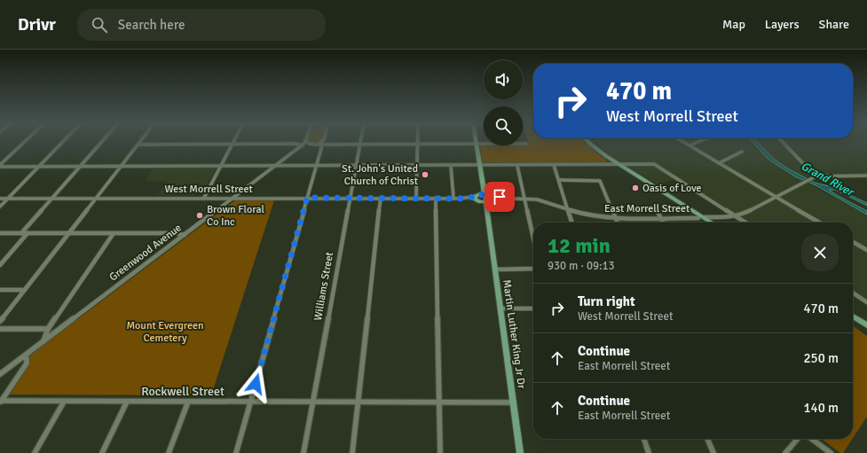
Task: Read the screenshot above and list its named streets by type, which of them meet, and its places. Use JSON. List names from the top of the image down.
{
  "streets": {
    "main road": ["Martin Luther King Jr Dr"],
    "street": [
      "West Morrell Street",
      "East Morrell Street",
      "Greenwood Avenue",
      "Williams Street",
      "Rockwell Street"
    ]
  },
  "crossings": [
    ["West Morrell Street", "Greenwood Avenue"],
    ["West Morrell Street", "Williams Street"],
    ["East Morrell Street", "Martin Luther King Jr Dr"],
    ["Williams Street", "Rockwell Street"],
    ["Martin Luther King Jr Dr", "Rockwell Street"]
  ],
  "water": ["Grand River"],
  "parks": ["Mount Evergreen Cemetery"],
  "places": ["St. John's United Church of Christ", "Oasis of Love", "Brown Floral Co Inc"],
  "page": {
    "header": "Drivr",
    "search": "Search here",
    "nav": ["Map", "Layers", "Share"],
    "turn": ["470 m", "West Morrell Street"],
    "heading": ["12 min", "930 m · 09:13"],
    "list": [
      {
        "name": "Turn right",
        "note": "West Morrell Street",
        "value": "470 m"
      },
      {
        "name": "Continue",
        "note": "East Morrell Street",
        "value": "250 m"
      },
      {
        "name": "Continue",
        "note": "East Morrell Street",
        "value": "140 m"
      }
    ]
  }
}
